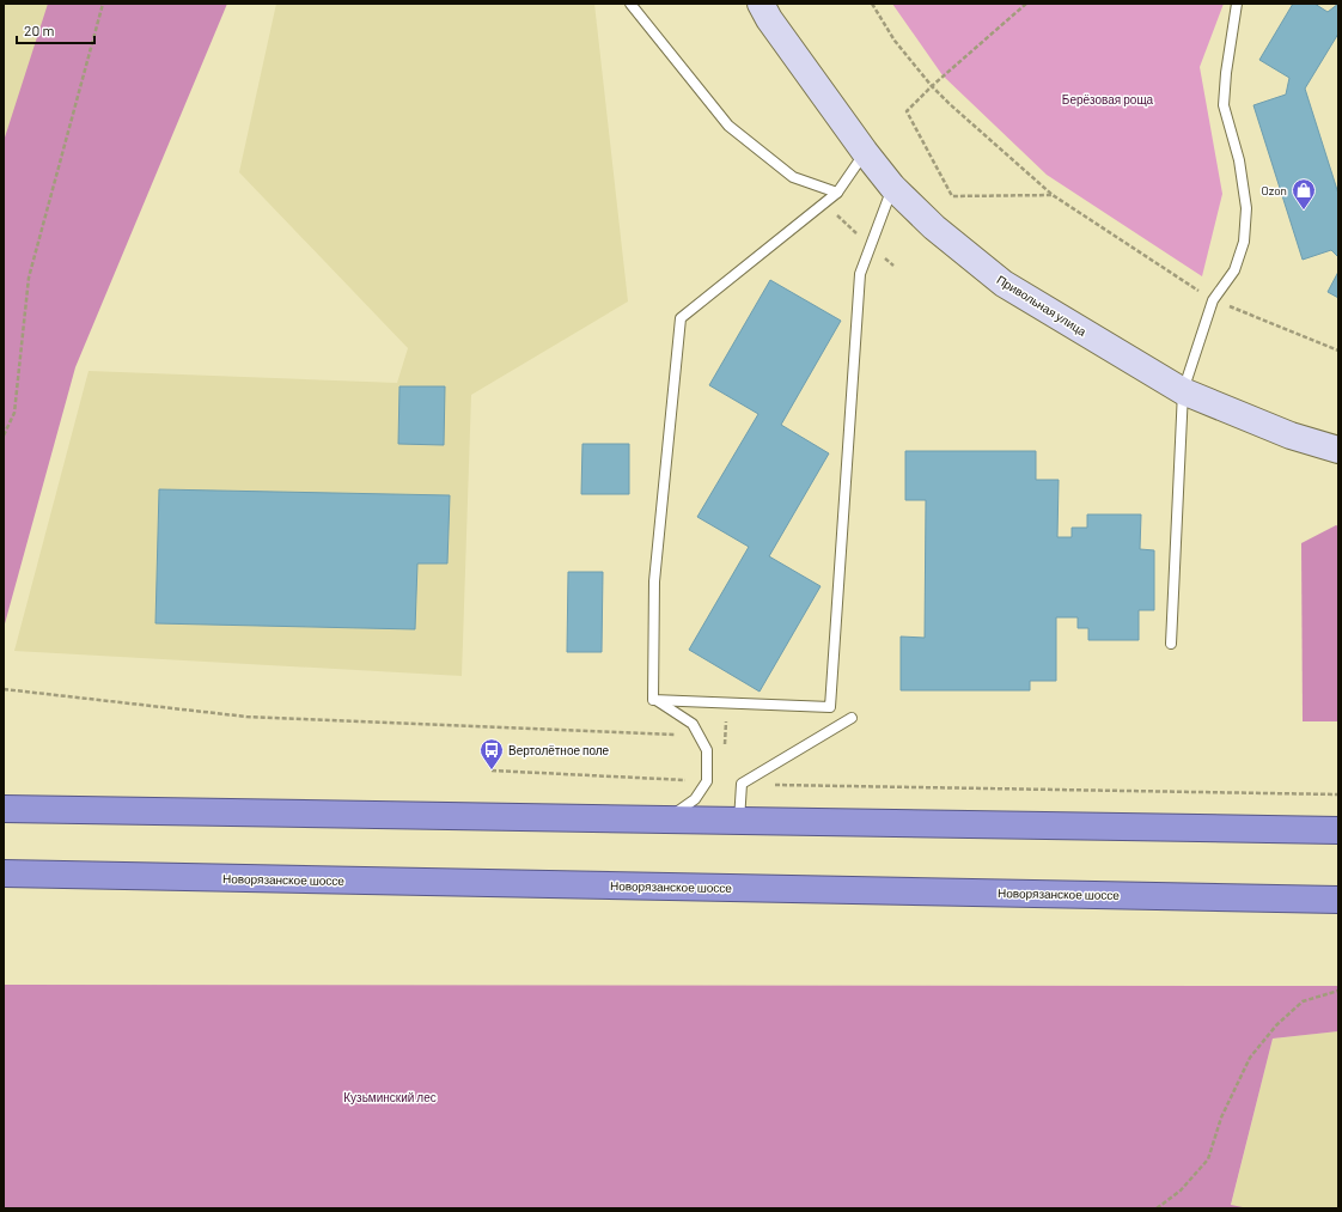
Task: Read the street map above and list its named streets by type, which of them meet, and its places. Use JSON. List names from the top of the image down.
{
  "streets": {
    "highway": ["Новорязанское шоссе"],
    "main road": ["Привольная улица"]
  },
  "parks": ["Берёзовая роща", "Кузьминский лес"],
  "places": {
    "shop": ["Ozon"],
    "bus stop": ["Вертолётное поле"]
  },
  "scale_bar": "20 m"
}
